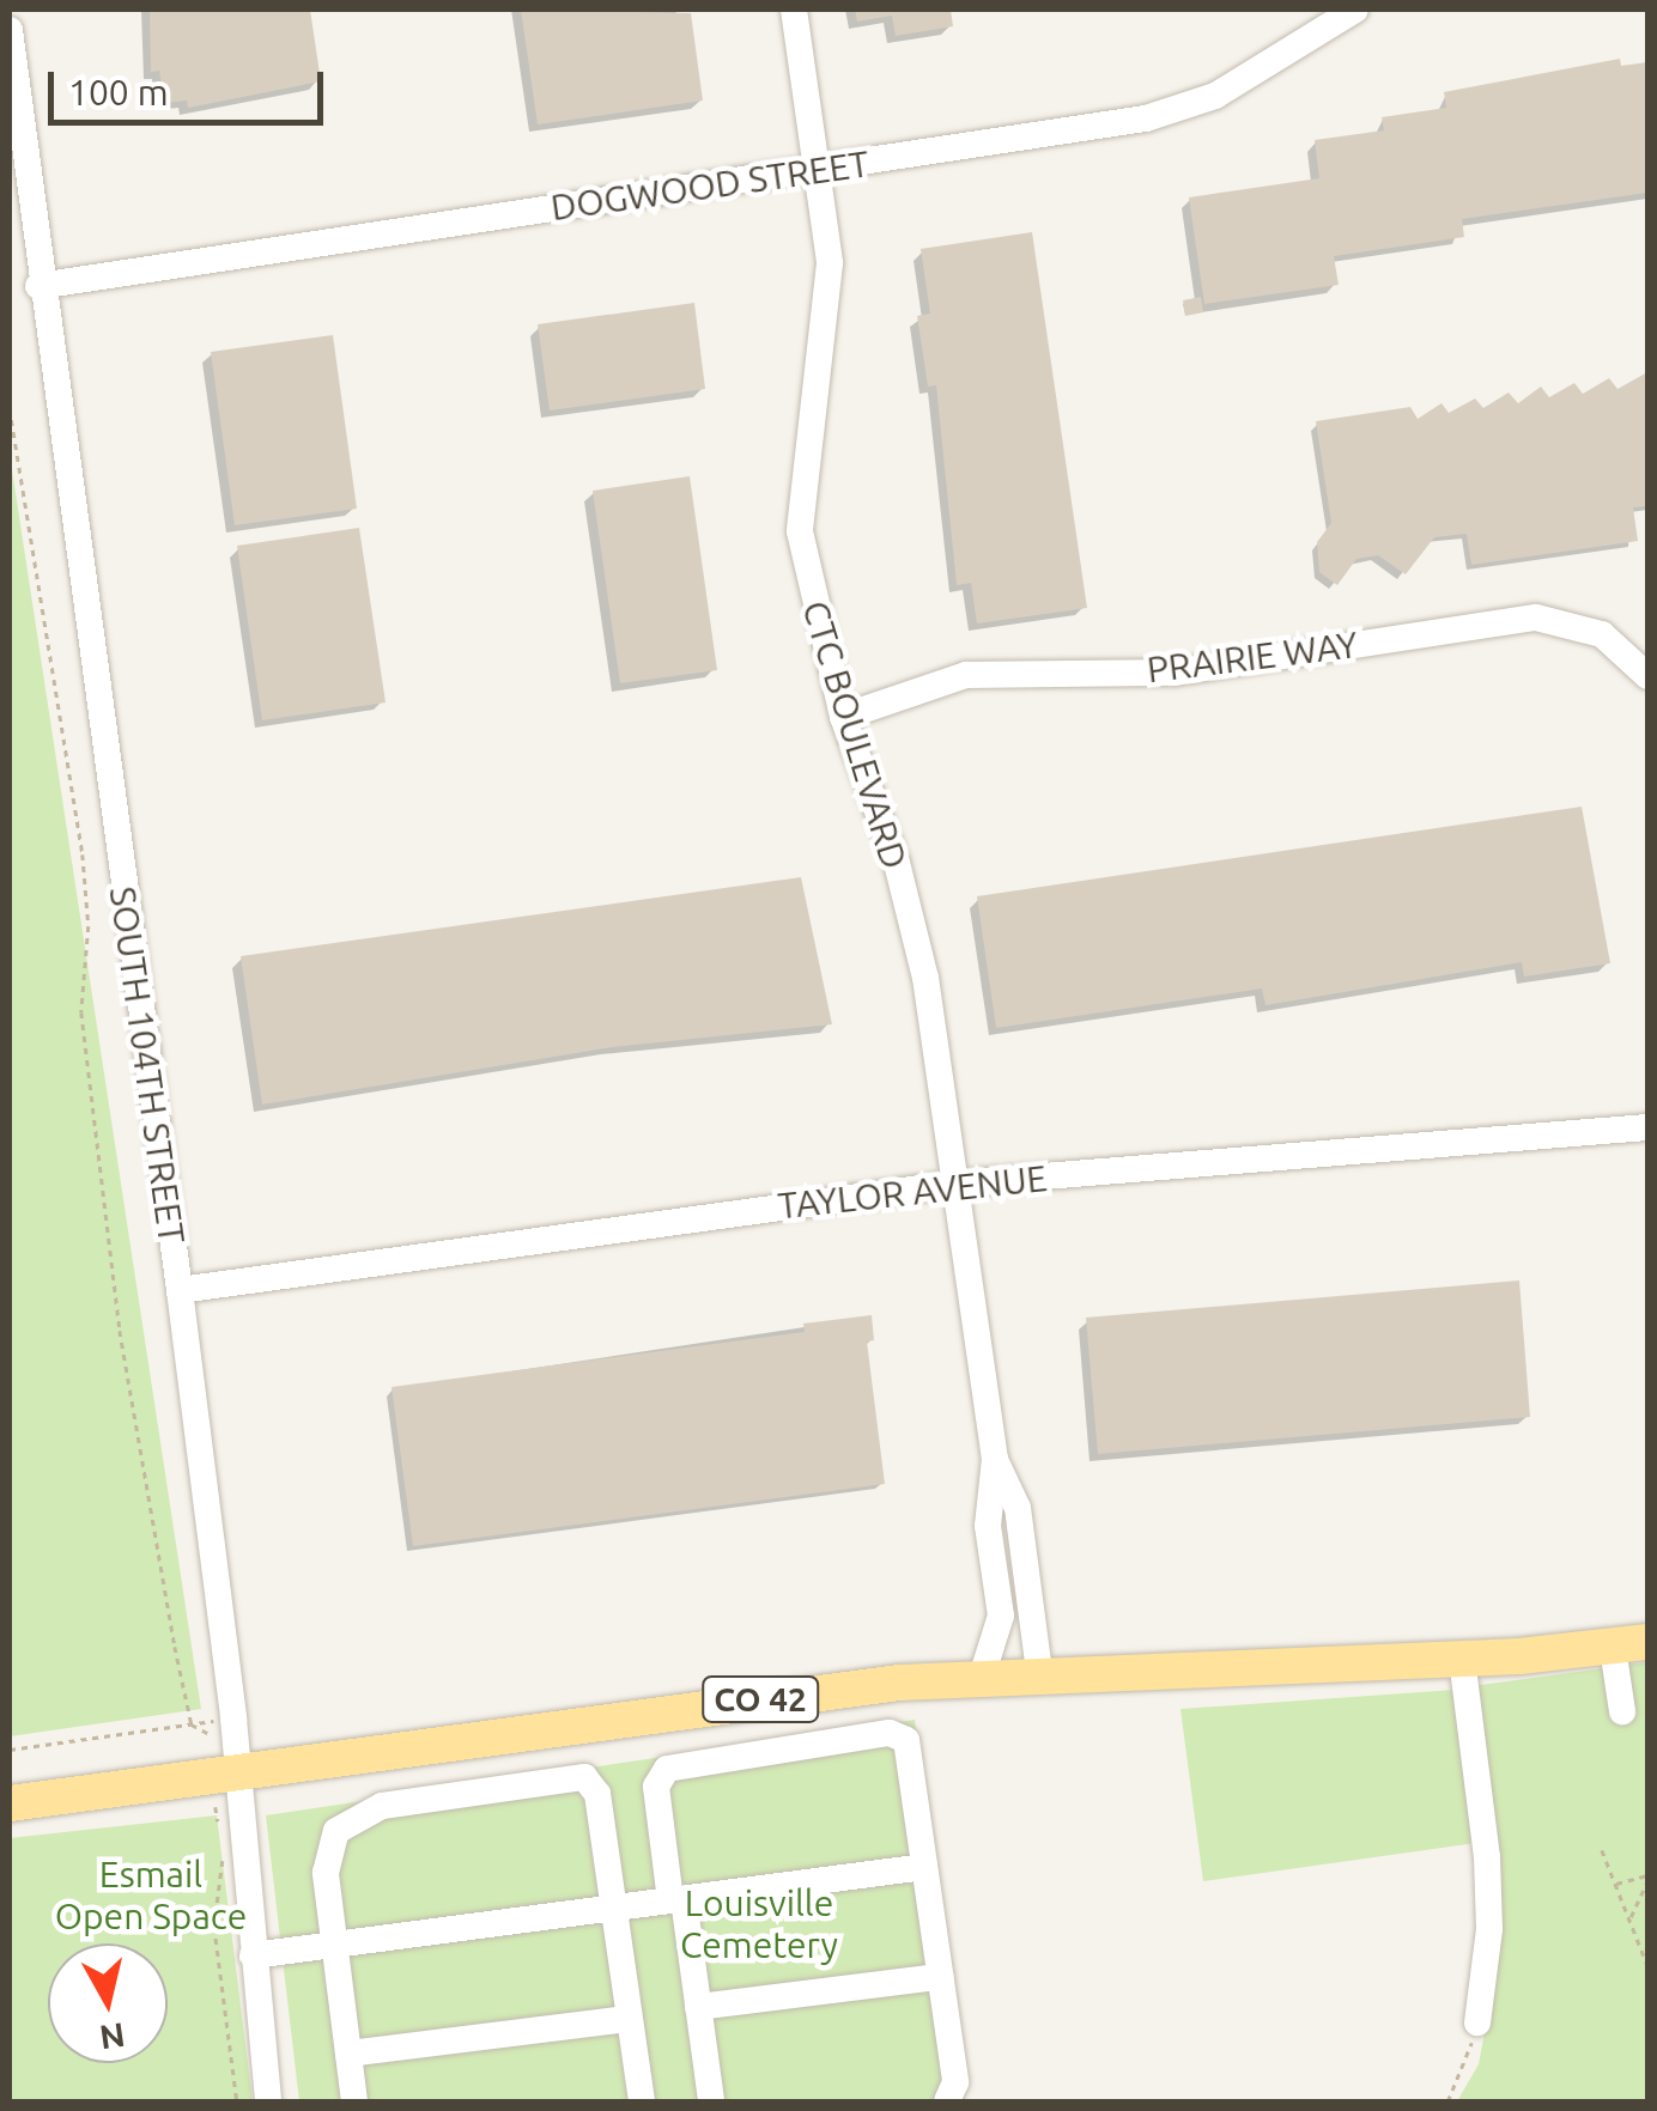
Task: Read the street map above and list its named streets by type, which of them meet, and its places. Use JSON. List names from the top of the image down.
{
  "streets": {
    "main road": ["CO 42"],
    "street": [
      "DOGWOOD STREET",
      "PRAIRIE WAY",
      "CTC BOULEVARD",
      "SOUTH 104TH STREET",
      "TAYLOR AVENUE"
    ]
  },
  "crossings": [
    ["DOGWOOD STREET", "CTC BOULEVARD"],
    ["DOGWOOD STREET", "SOUTH 104TH STREET"],
    ["PRAIRIE WAY", "CTC BOULEVARD"],
    ["CTC BOULEVARD", "TAYLOR AVENUE"],
    ["CTC BOULEVARD", "CO 42"],
    ["SOUTH 104TH STREET", "TAYLOR AVENUE"],
    ["SOUTH 104TH STREET", "CO 42"]
  ],
  "parks": ["Esmail Open Space", "Louisville Cemetery"],
  "scale_bar": "100 m",
  "north": "bottom"
}
